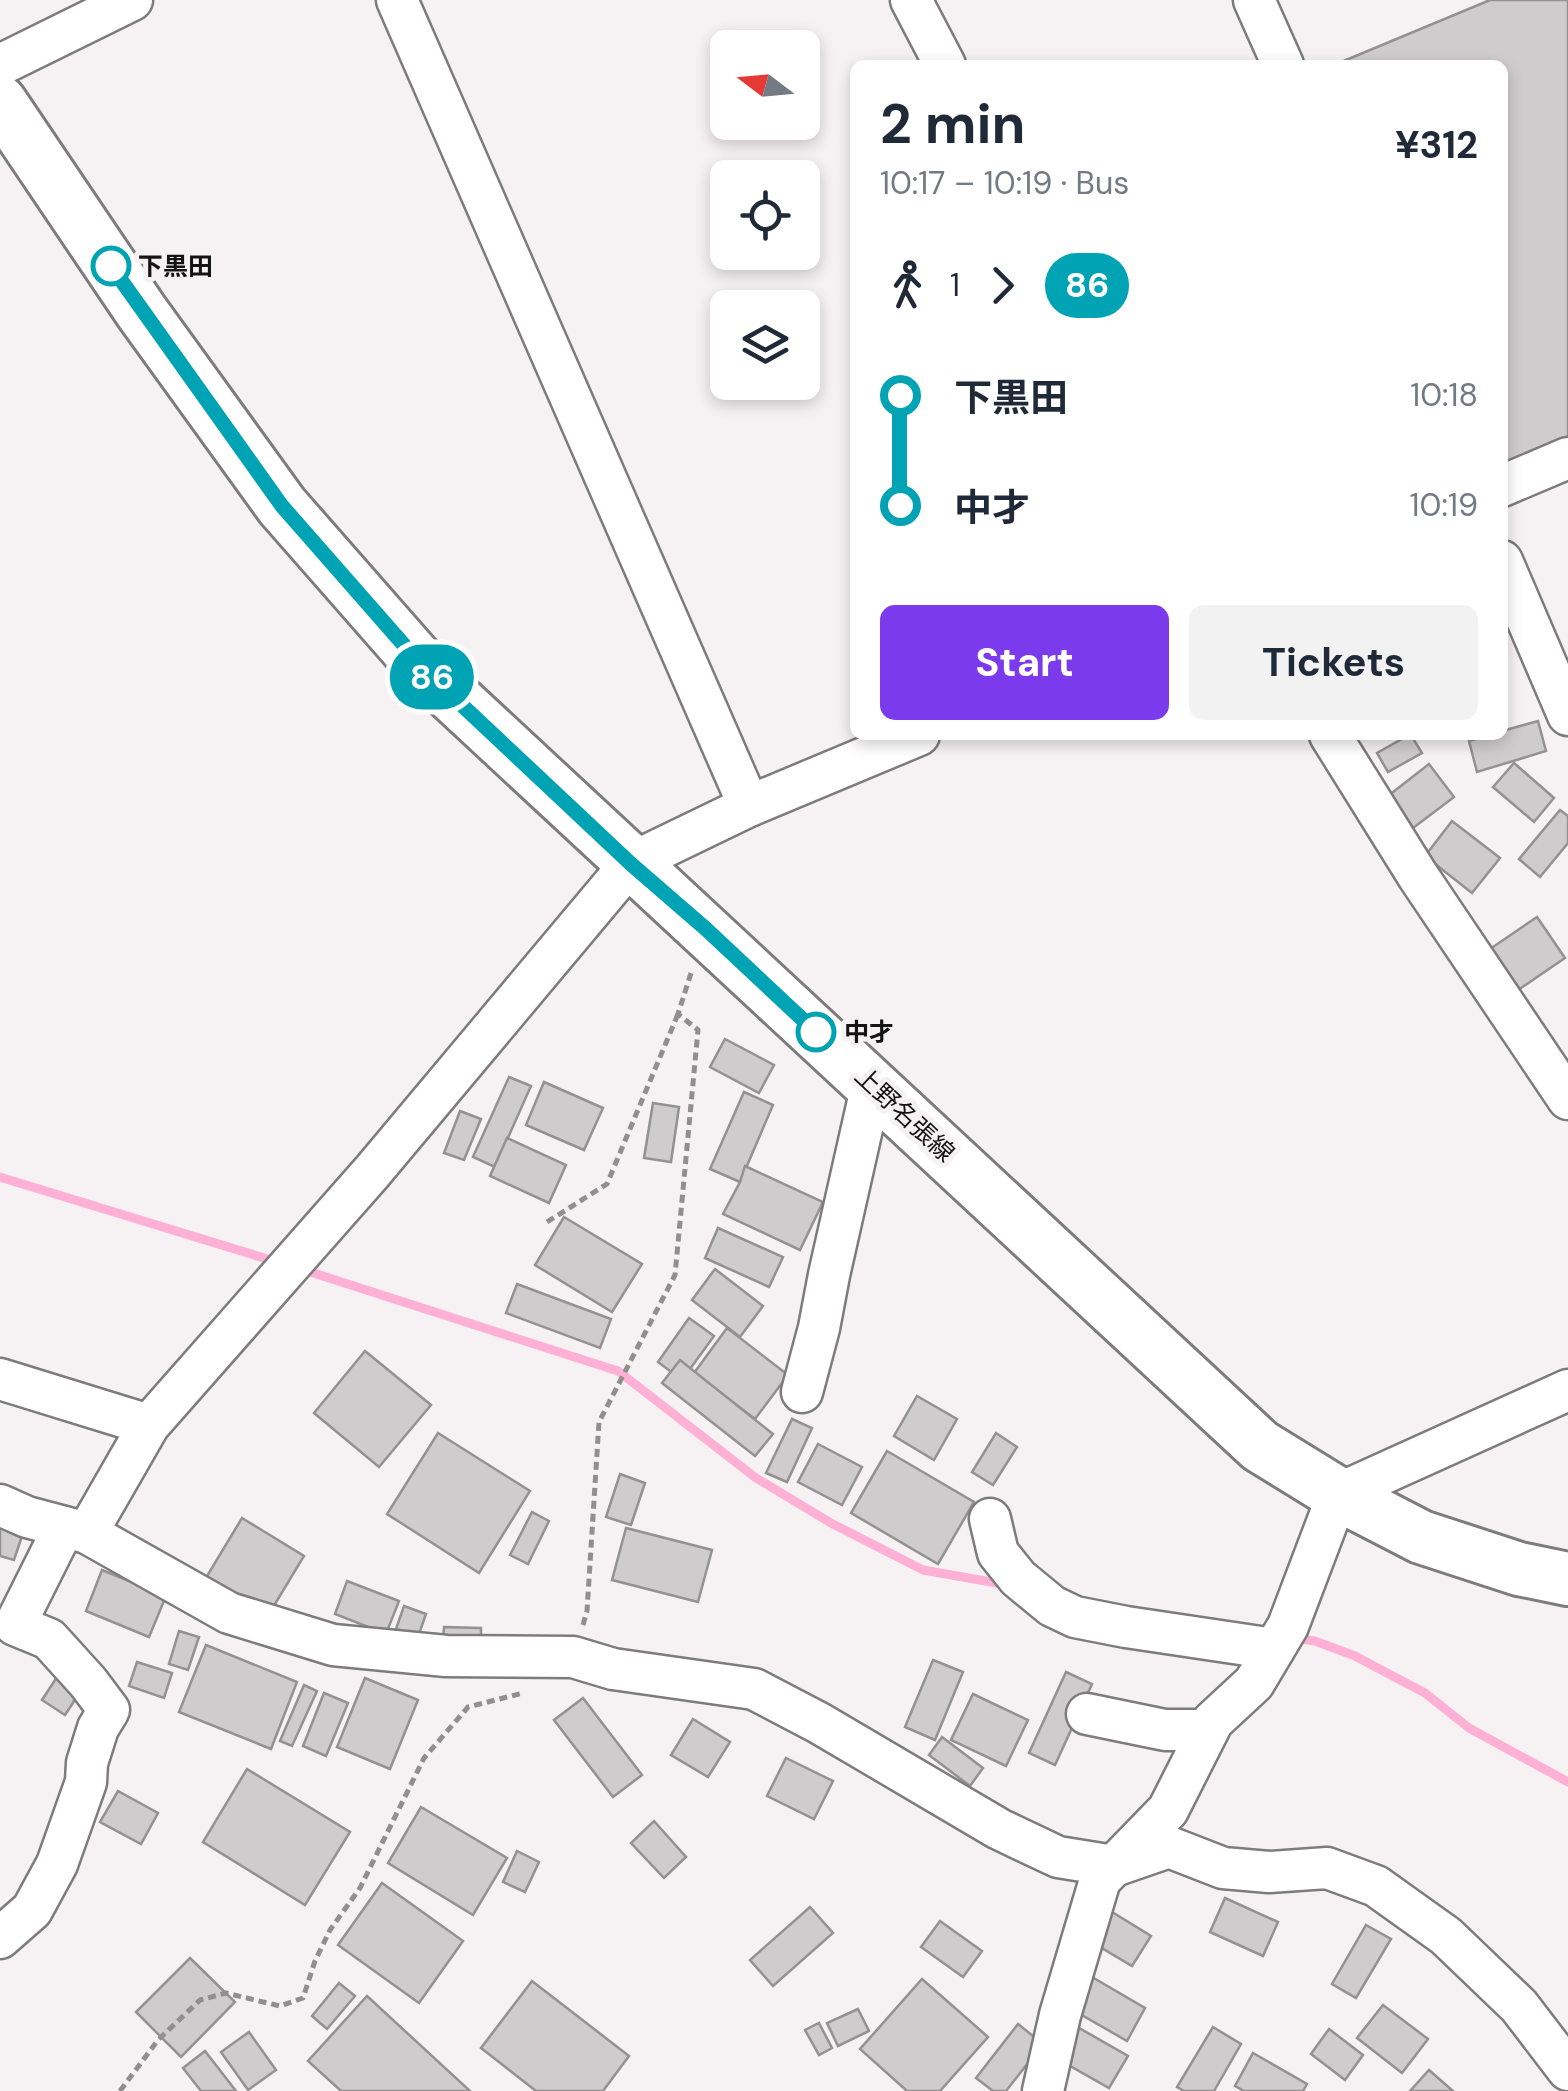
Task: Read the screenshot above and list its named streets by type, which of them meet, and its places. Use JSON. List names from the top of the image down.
{
  "streets": {
    "main road": ["上野名張線"]
  },
  "places": ["下黒田", "中才"],
  "lines": ["bus line 86"],
  "north": "left",
  "page": {
    "on_map": "86",
    "heading": ["2 min", "10:17 – 10:19 · Bus", "¥312"],
    "legs": ["1", "86"],
    "list": [
      {
        "name": "下黒田",
        "value": "10:18"
      },
      {
        "name": "中才",
        "value": "10:19"
      }
    ],
    "buttons": ["Start", "Tickets"]
  }
}
